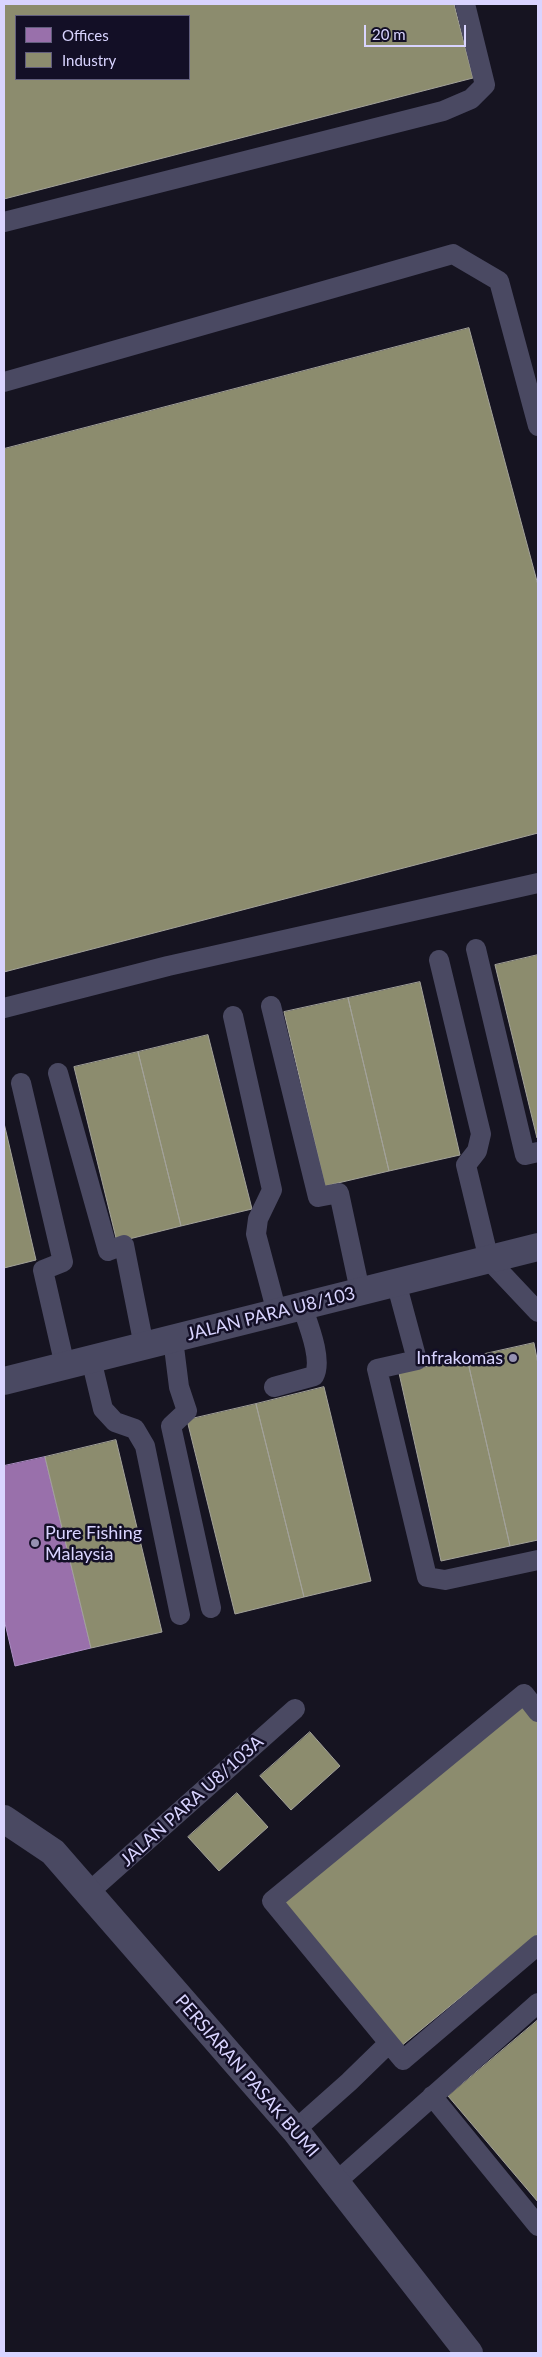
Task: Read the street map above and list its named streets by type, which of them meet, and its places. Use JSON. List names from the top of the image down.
{
  "streets": {
    "street": ["JALAN PARA U8/103", "PERSIARAN PASAK BUMI"],
    "lane": ["JALAN PARA U8/103A"]
  },
  "crossings": [
    ["JALAN PARA U8/103A", "PERSIARAN PASAK BUMI"]
  ],
  "places": ["Infrakomas", "Pure Fishing Malaysia"],
  "legend": ["Offices", "Industry"],
  "scale_bar": "20 m"
}
